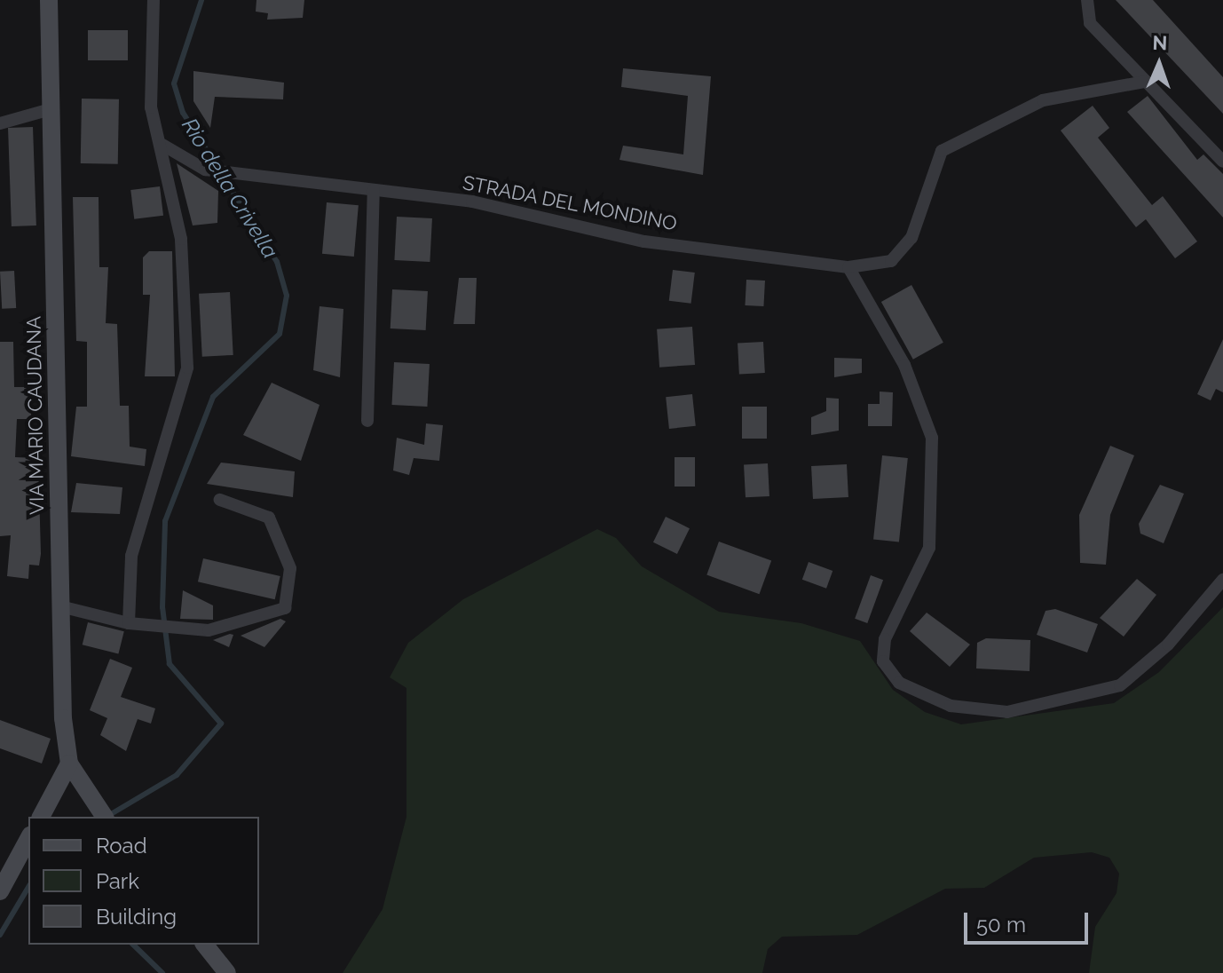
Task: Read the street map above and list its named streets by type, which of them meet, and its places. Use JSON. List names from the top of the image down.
{
  "streets": {
    "main road": ["VIA MARIO CAUDANA"],
    "street": ["STRADA DEL MONDINO"]
  },
  "water": ["Rio della Crivella"],
  "legend": ["Road", "Park", "Building"],
  "scale_bar": "50 m",
  "north": "top"
}
